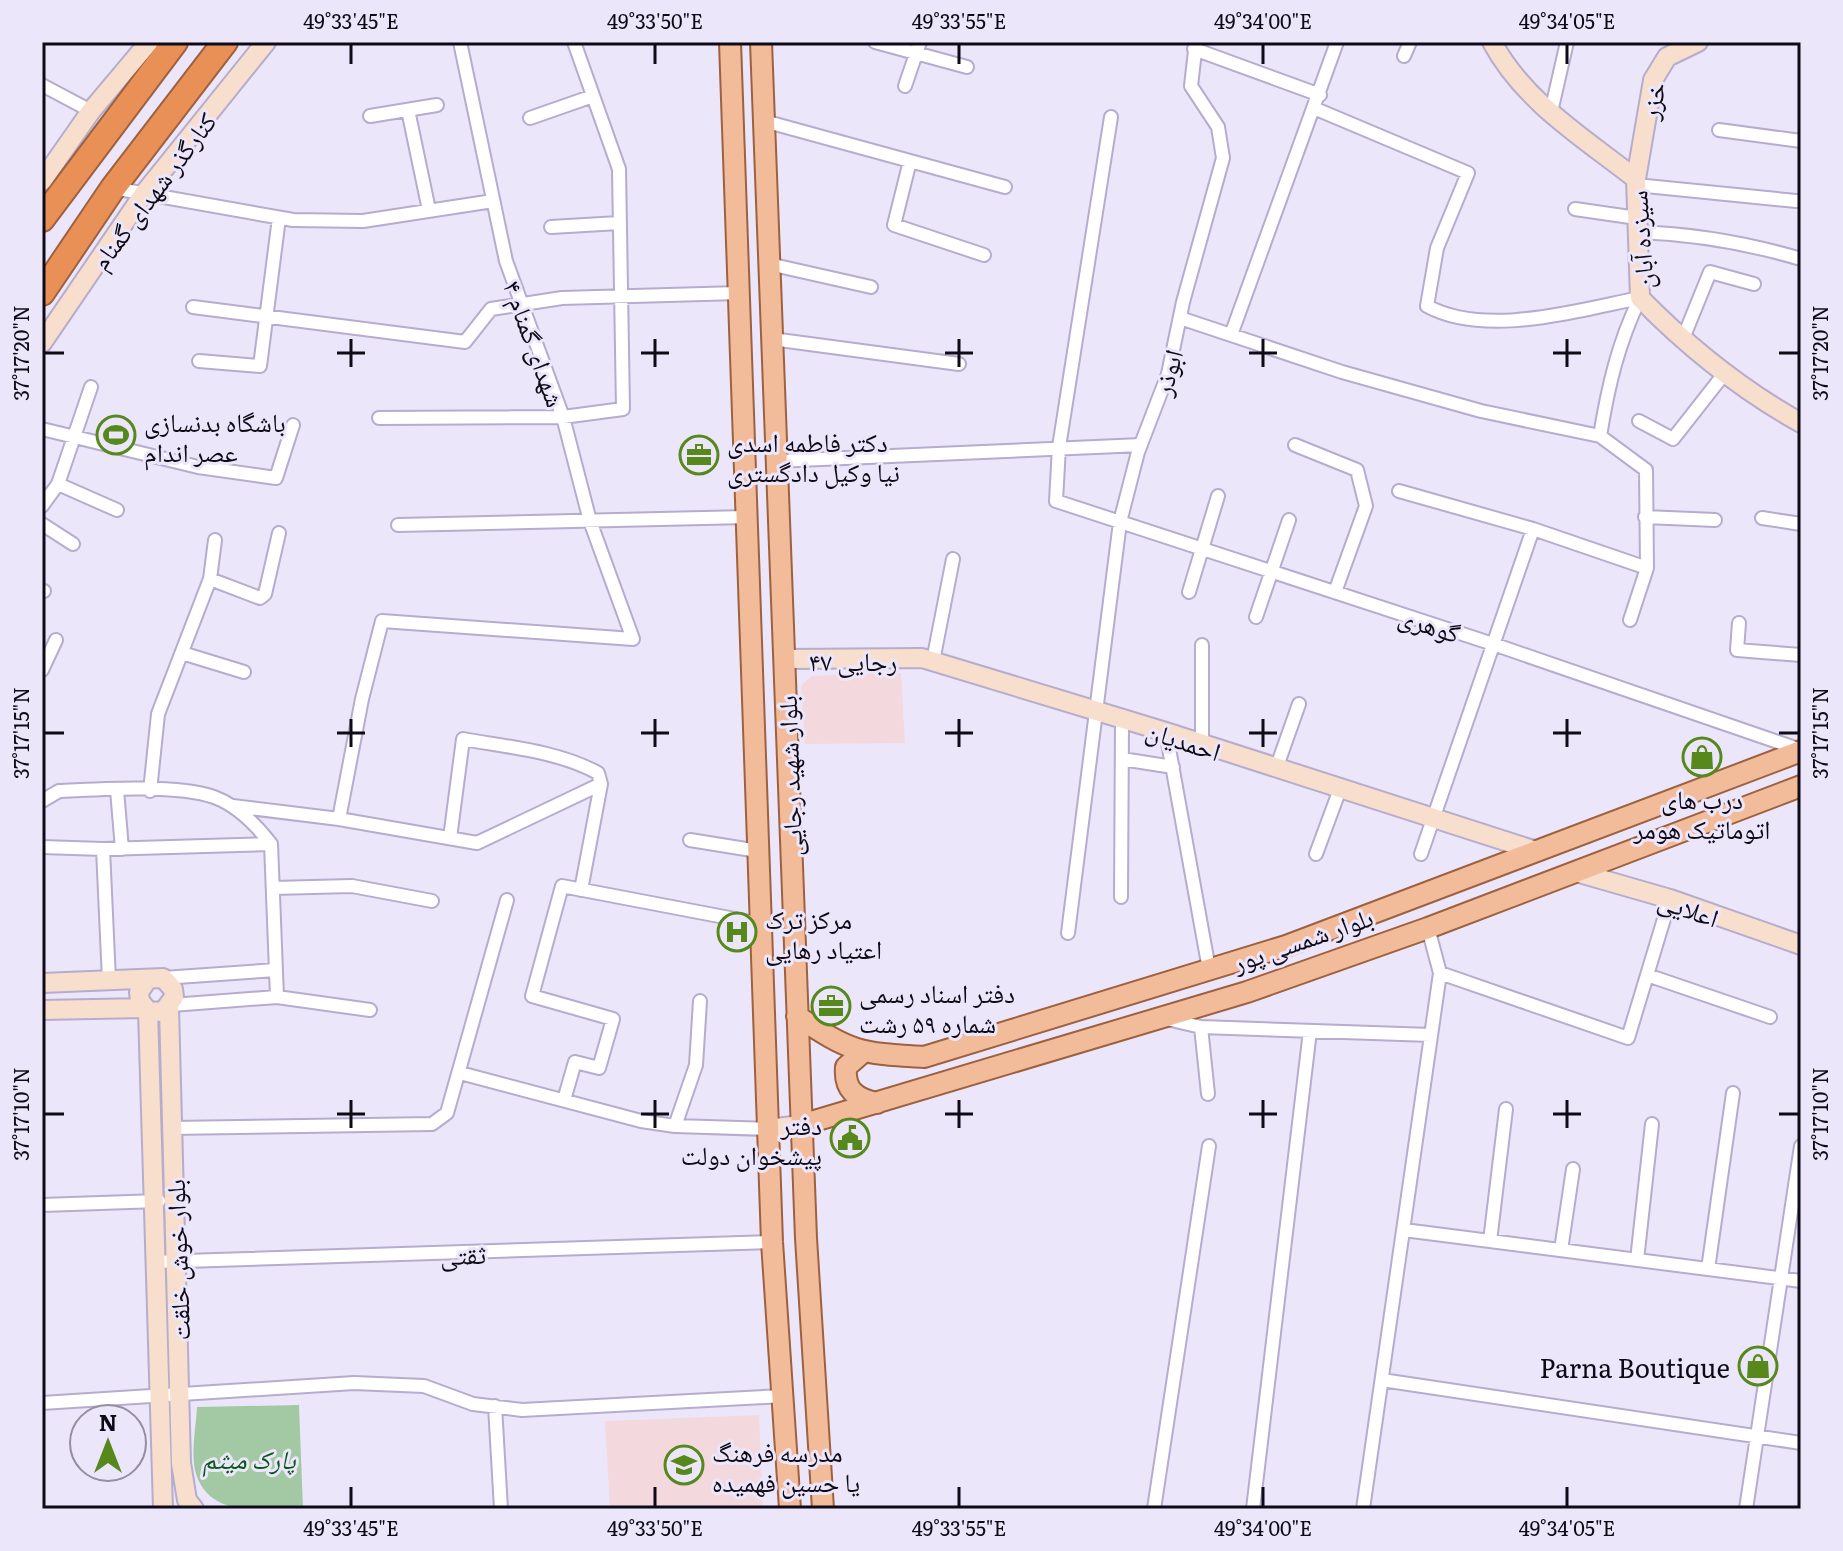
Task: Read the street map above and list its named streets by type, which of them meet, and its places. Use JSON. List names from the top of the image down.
{
  "streets": {
    "main road": ["بلوار شهید رجایی", "بلوار شمسی پور"],
    "street": [
      "خزر",
      "کنارگذر شهدای گمنام",
      "سیزده آبان",
      "شهدای گمنام ۴",
      "ابوذر",
      "گوهری",
      "رجایی ۴۷",
      "احمدیان",
      "اعلایی",
      "ثقتی",
      "بلوار خوش خلقت"
    ]
  },
  "crossings": [
    ["خزر", "سیزده آبان"],
    ["ابوذر", "گوهری"],
    ["ابوذر", "احمدیان"],
    ["گوهری", "بلوار شمسی پور"],
    ["رجایی ۴۷", "احمدیان"],
    ["رجایی ۴۷", "بلوار شهید رجایی"],
    ["احمدیان", "بلوار شمسی پور"],
    ["بلوار شهید رجایی", "بلوار شمسی پور"],
    ["بلوار شهید رجایی", "ثقتی"],
    ["اعلایی", "بلوار شمسی پور"],
    ["ثقتی", "بلوار خوش خلقت"]
  ],
  "parks": ["پارک میثم"],
  "places": {
    "sports": ["باشگاه بدنسازی عصر اندام"],
    "office": ["دکتر فاطمه اسدی نیا وکیل دادگستری", "دفتر اسناد رسمی شماره ۵۹ رشت"],
    "shop": ["درب های اتوماتیک هومر", "Parna Boutique"],
    "hospital": ["مرکز ترک اعتیاد رهایی"],
    "public building": ["دفتر پیشخوان دولت"],
    "school or university": ["مدرسه فرهنگ یا حسین فهمیده"]
  },
  "north": "top",
  "coordinates": [
    "49°33'45\"E",
    "49°33'50\"E",
    "49°33'55\"E",
    "49°34'00\"E",
    "49°34'05\"E",
    "37°17'20\"N",
    "37°17'15\"N",
    "37°17'10\"N"
  ]
}
